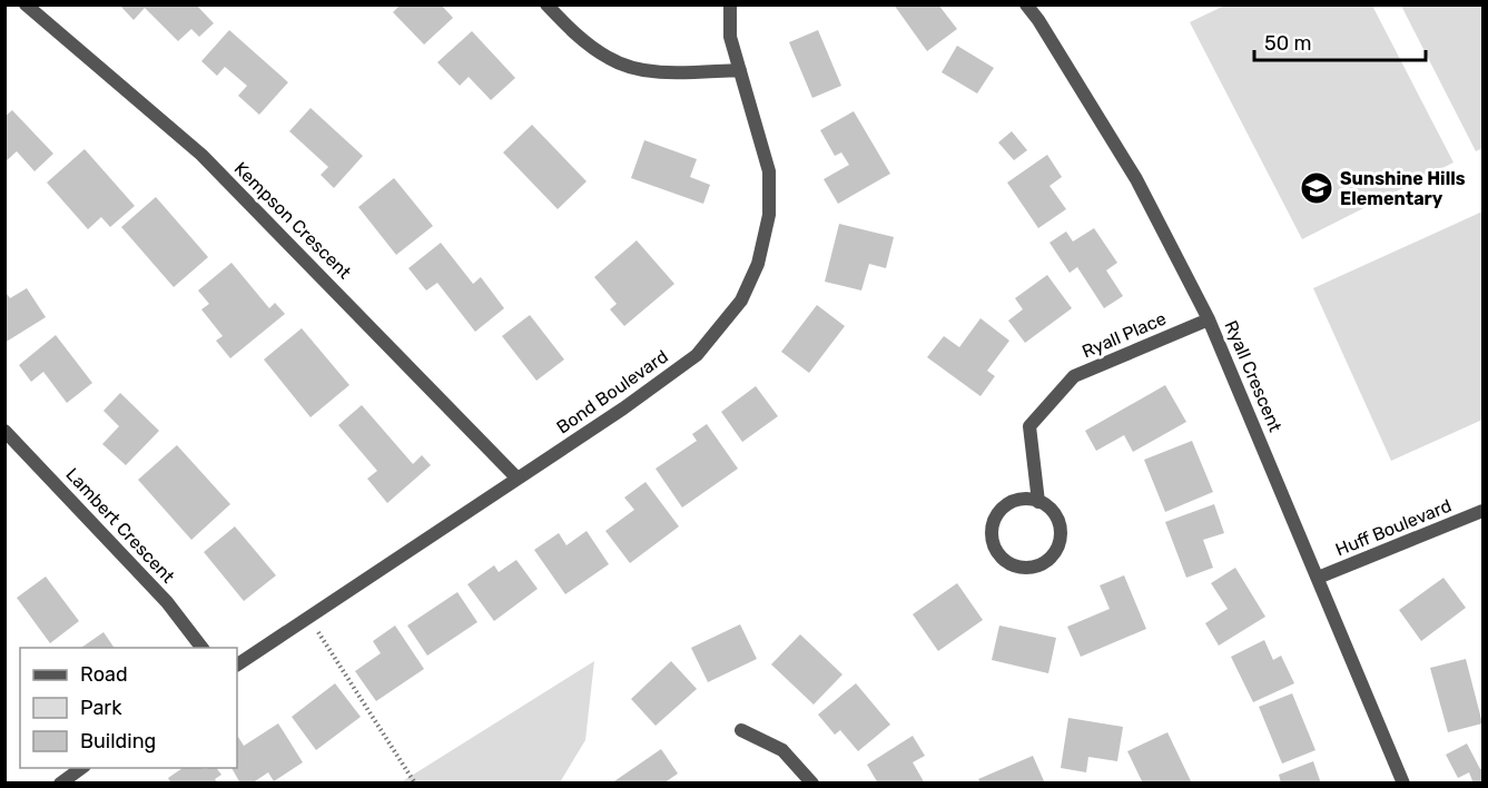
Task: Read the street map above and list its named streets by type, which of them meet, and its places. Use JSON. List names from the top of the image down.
{
  "streets": {
    "street": [
      "Kempson Crescent",
      "Ryall Place",
      "Ryall Crescent",
      "Bond Boulevard",
      "Lambert Crescent",
      "Huff Boulevard"
    ]
  },
  "crossings": [
    ["Kempson Crescent", "Bond Boulevard"],
    ["Ryall Place", "Ryall Crescent"],
    ["Ryall Crescent", "Huff Boulevard"]
  ],
  "places": {
    "school or university": ["Sunshine Hills Elementary"]
  },
  "legend": ["Road", "Park", "Building"],
  "scale_bar": "50 m"
}
